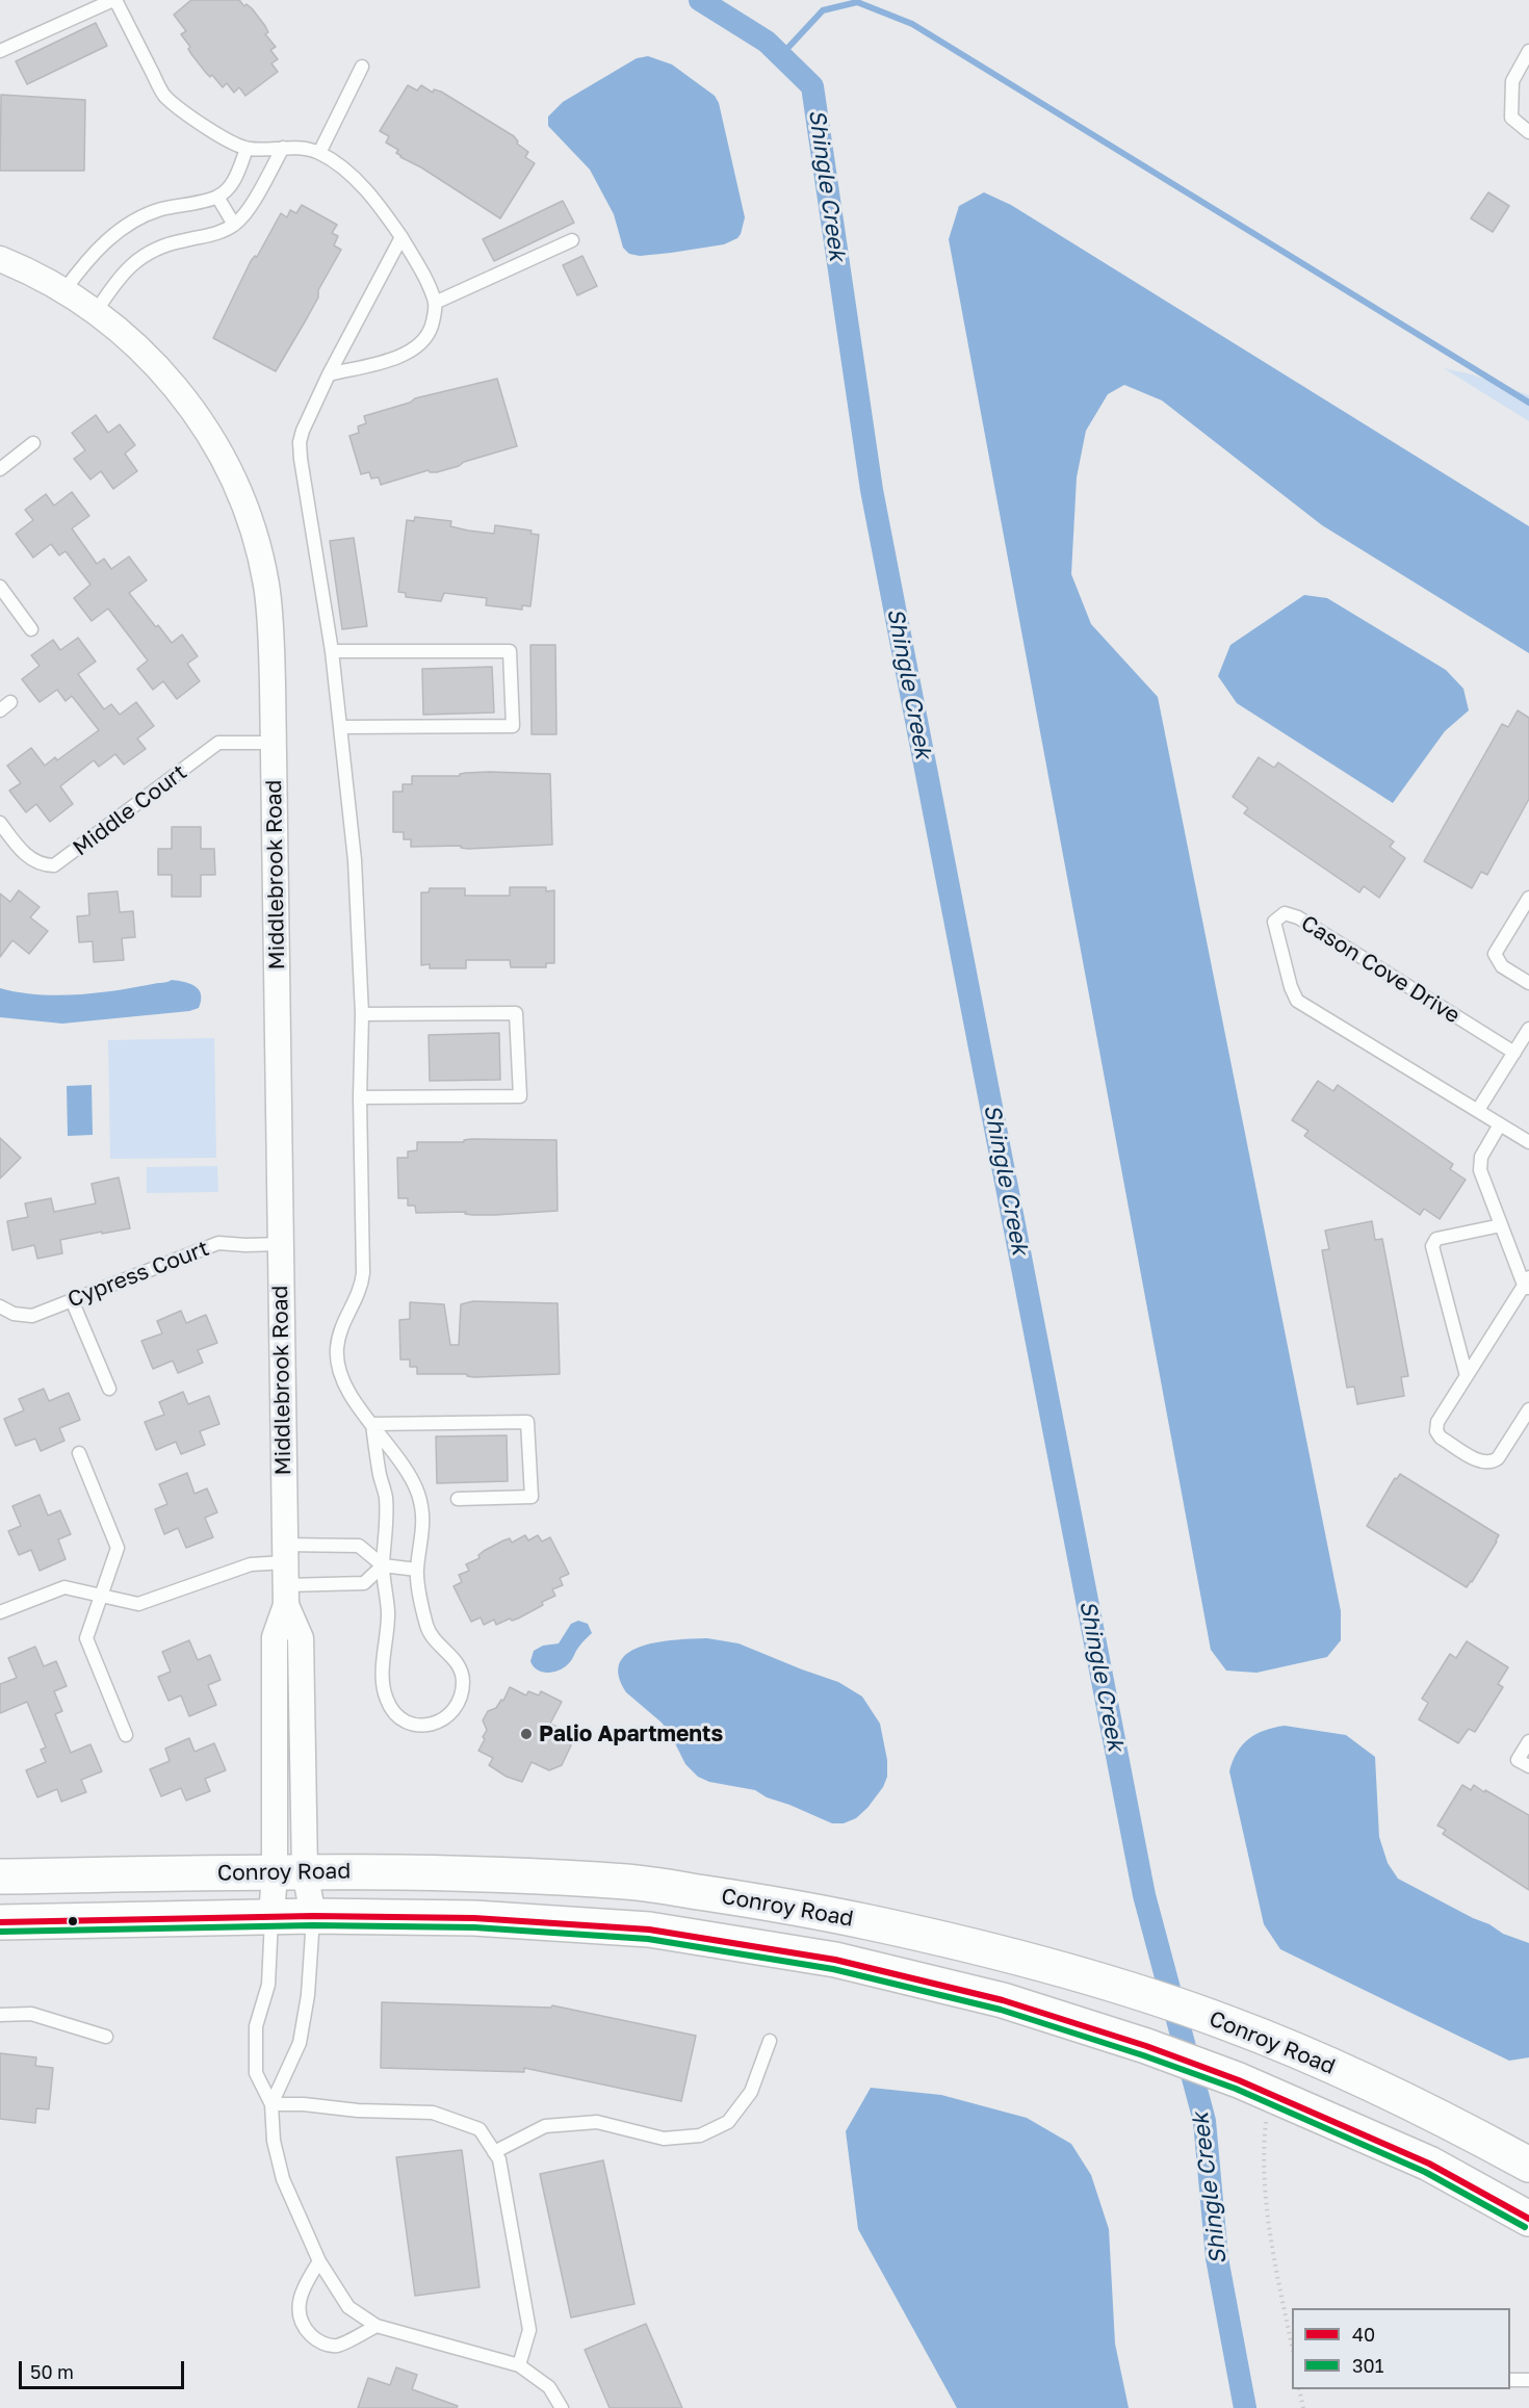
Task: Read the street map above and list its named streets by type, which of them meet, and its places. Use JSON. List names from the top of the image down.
{
  "streets": {
    "main road": ["Conroy Road"],
    "street": ["Middlebrook Road"],
    "lane": ["Middle Court", "Cason Cove Drive", "Cypress Court"]
  },
  "crossings": [
    ["Middle Court", "Middlebrook Road"],
    ["Middlebrook Road", "Cypress Court"],
    ["Middlebrook Road", "Conroy Road"]
  ],
  "water": ["Shingle Creek"],
  "places": ["Palio Apartments"],
  "lines": ["transit line 40", "transit line 301"],
  "legend": ["40", "301"],
  "scale_bar": "50 m"
}
